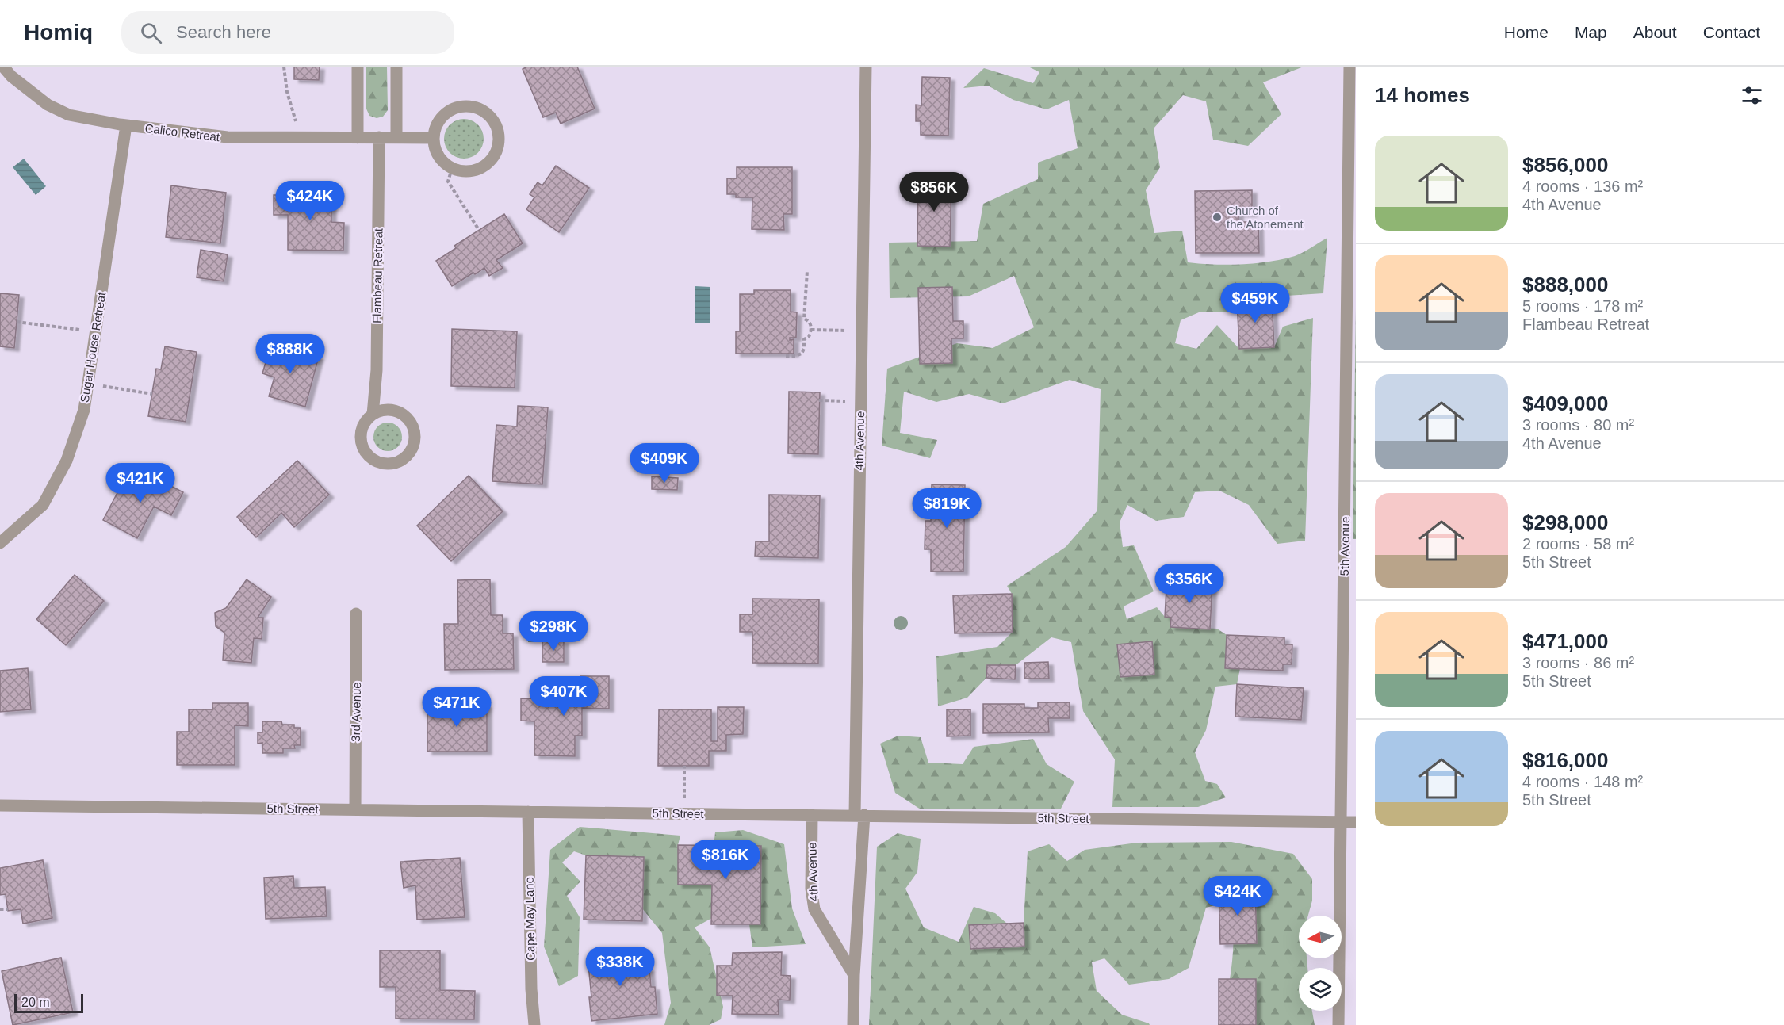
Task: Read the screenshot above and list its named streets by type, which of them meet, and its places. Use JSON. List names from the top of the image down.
{
  "streets": {
    "street": [
      "Calico Retreat",
      "Flambeau Retreat",
      "Sugar House Retreat",
      "4th Avenue",
      "5th Avenue",
      "3rd Avenue",
      "5th Street",
      "Cape May Lane"
    ]
  },
  "crossings": [
    ["Calico Retreat", "Flambeau Retreat"],
    ["Calico Retreat", "Sugar House Retreat"],
    ["4th Avenue", "5th Street"],
    ["5th Avenue", "5th Street"],
    ["3rd Avenue", "5th Street"],
    ["5th Street", "Cape May Lane"]
  ],
  "places": ["Church of the Atonement"],
  "scale_bar": "20 m",
  "north": "left",
  "page": {
    "header": "Homiq",
    "search": "Search here",
    "nav": [
      "Home",
      "Map",
      "About",
      "Contact"
    ],
    "heading": "14 homes",
    "list": [
      {
        "name": "$856,000",
        "note": "4 rooms · 136 m² · 4th Avenue"
      },
      {
        "name": "$888,000",
        "note": "5 rooms · 178 m² · Flambeau Retreat"
      },
      {
        "name": "$409,000",
        "note": "3 rooms · 80 m² · 4th Avenue"
      },
      {
        "name": "$298,000",
        "note": "2 rooms · 58 m² · 5th Street"
      },
      {
        "name": "$471,000",
        "note": "3 rooms · 86 m² · 5th Street"
      },
      {
        "name": "$816,000",
        "note": "4 rooms · 148 m² · 5th Street"
      }
    ],
    "price": [
      "$856K",
      "$424K",
      "$459K",
      "$888K",
      "$409K",
      "$421K",
      "$819K",
      "$356K",
      "$298K",
      "$407K",
      "$471K",
      "$816K",
      "$424K",
      "$338K"
    ],
    "scale": "20 m"
  }
}
